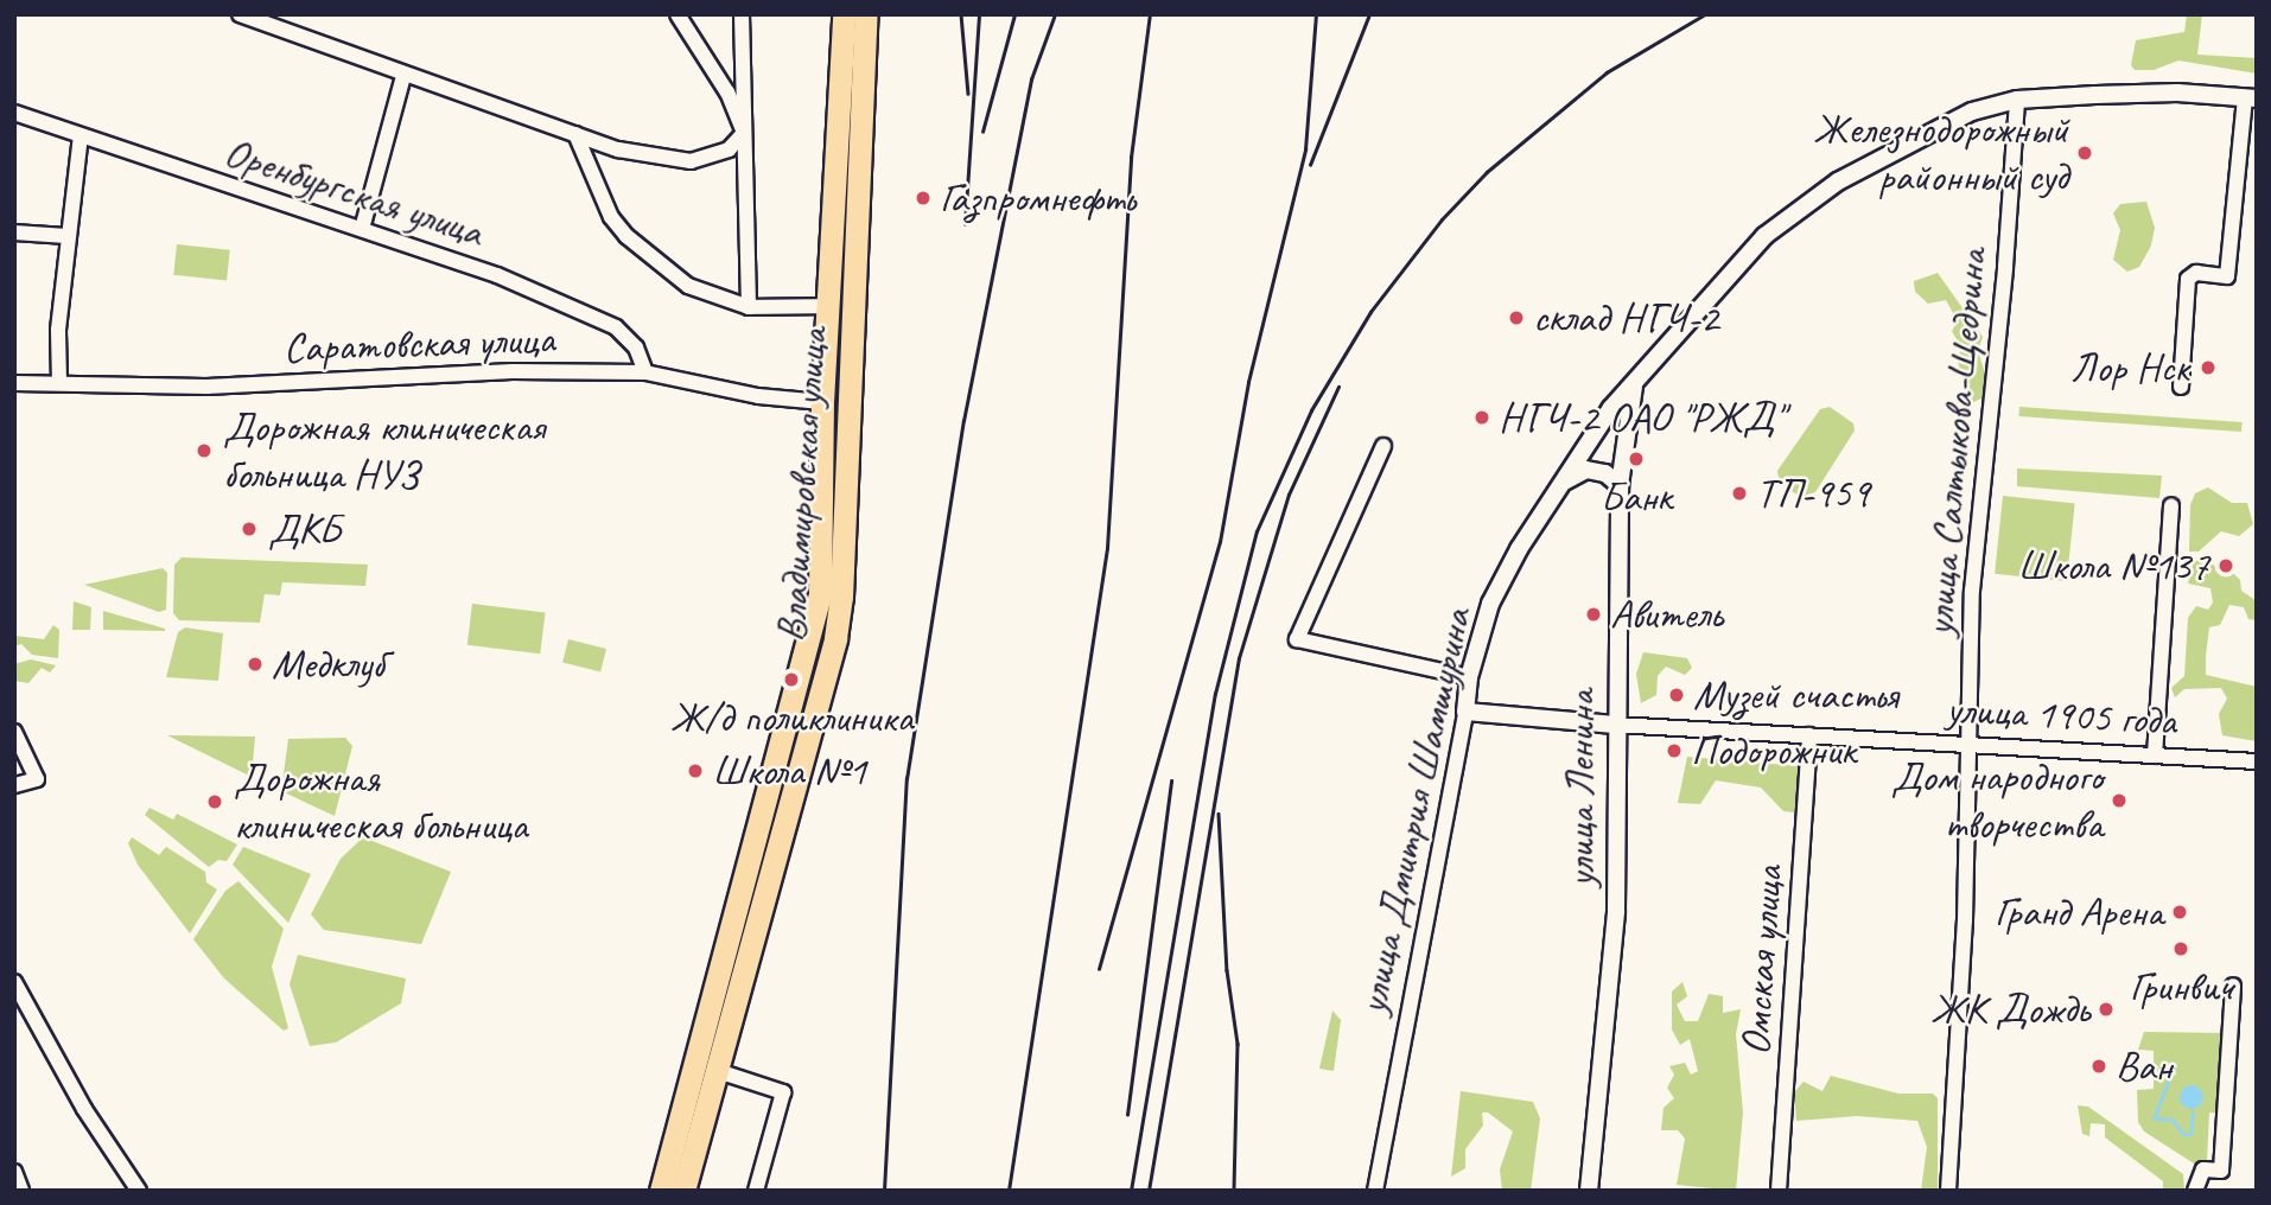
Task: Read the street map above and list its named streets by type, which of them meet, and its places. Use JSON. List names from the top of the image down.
{
  "streets": {
    "main road": ["Владимировская улица"],
    "street": [
      "Оренбургская улица",
      "Саратовская улица",
      "улица Салтыкова-Щедрина",
      "улица 1905 года",
      "улица Ленина",
      "улица Дмитрия Шамшурина",
      "Омская улица"
    ]
  },
  "crossings": [
    ["Оренбургская улица", "Саратовская улица"],
    ["Саратовская улица", "Владимировская улица"],
    ["улица Салтыкова-Щедрина", "улица 1905 года"],
    ["улица Салтыкова-Щедрина", "улица Дмитрия Шамшурина"],
    ["улица 1905 года", "улица Ленина"],
    ["улица 1905 года", "улица Дмитрия Шамшурина"],
    ["улица 1905 года", "Омская улица"],
    ["улица Ленина", "улица Дмитрия Шамшурина"]
  ],
  "places": [
    "Железнодорожный районный суд",
    "Газпромнефть",
    "склад НГЧ-2",
    "Лор Нск",
    "НГЧ-2 ОАО \"РЖД\"",
    "Дорожная клиническая больница НУЗ",
    "Банк",
    "ТП-959",
    "ДКБ",
    "Школа №137",
    "Авитель",
    "Медклуб",
    "Ж/д поликлиника",
    "Музей счастья",
    "Подорожник",
    "Школа №1",
    "Дом народного творчества",
    "Дорожная клиническая больница",
    "Гранд Арена",
    "Гринвич",
    "ЖК Дождь",
    "Ван"
  ]
}
